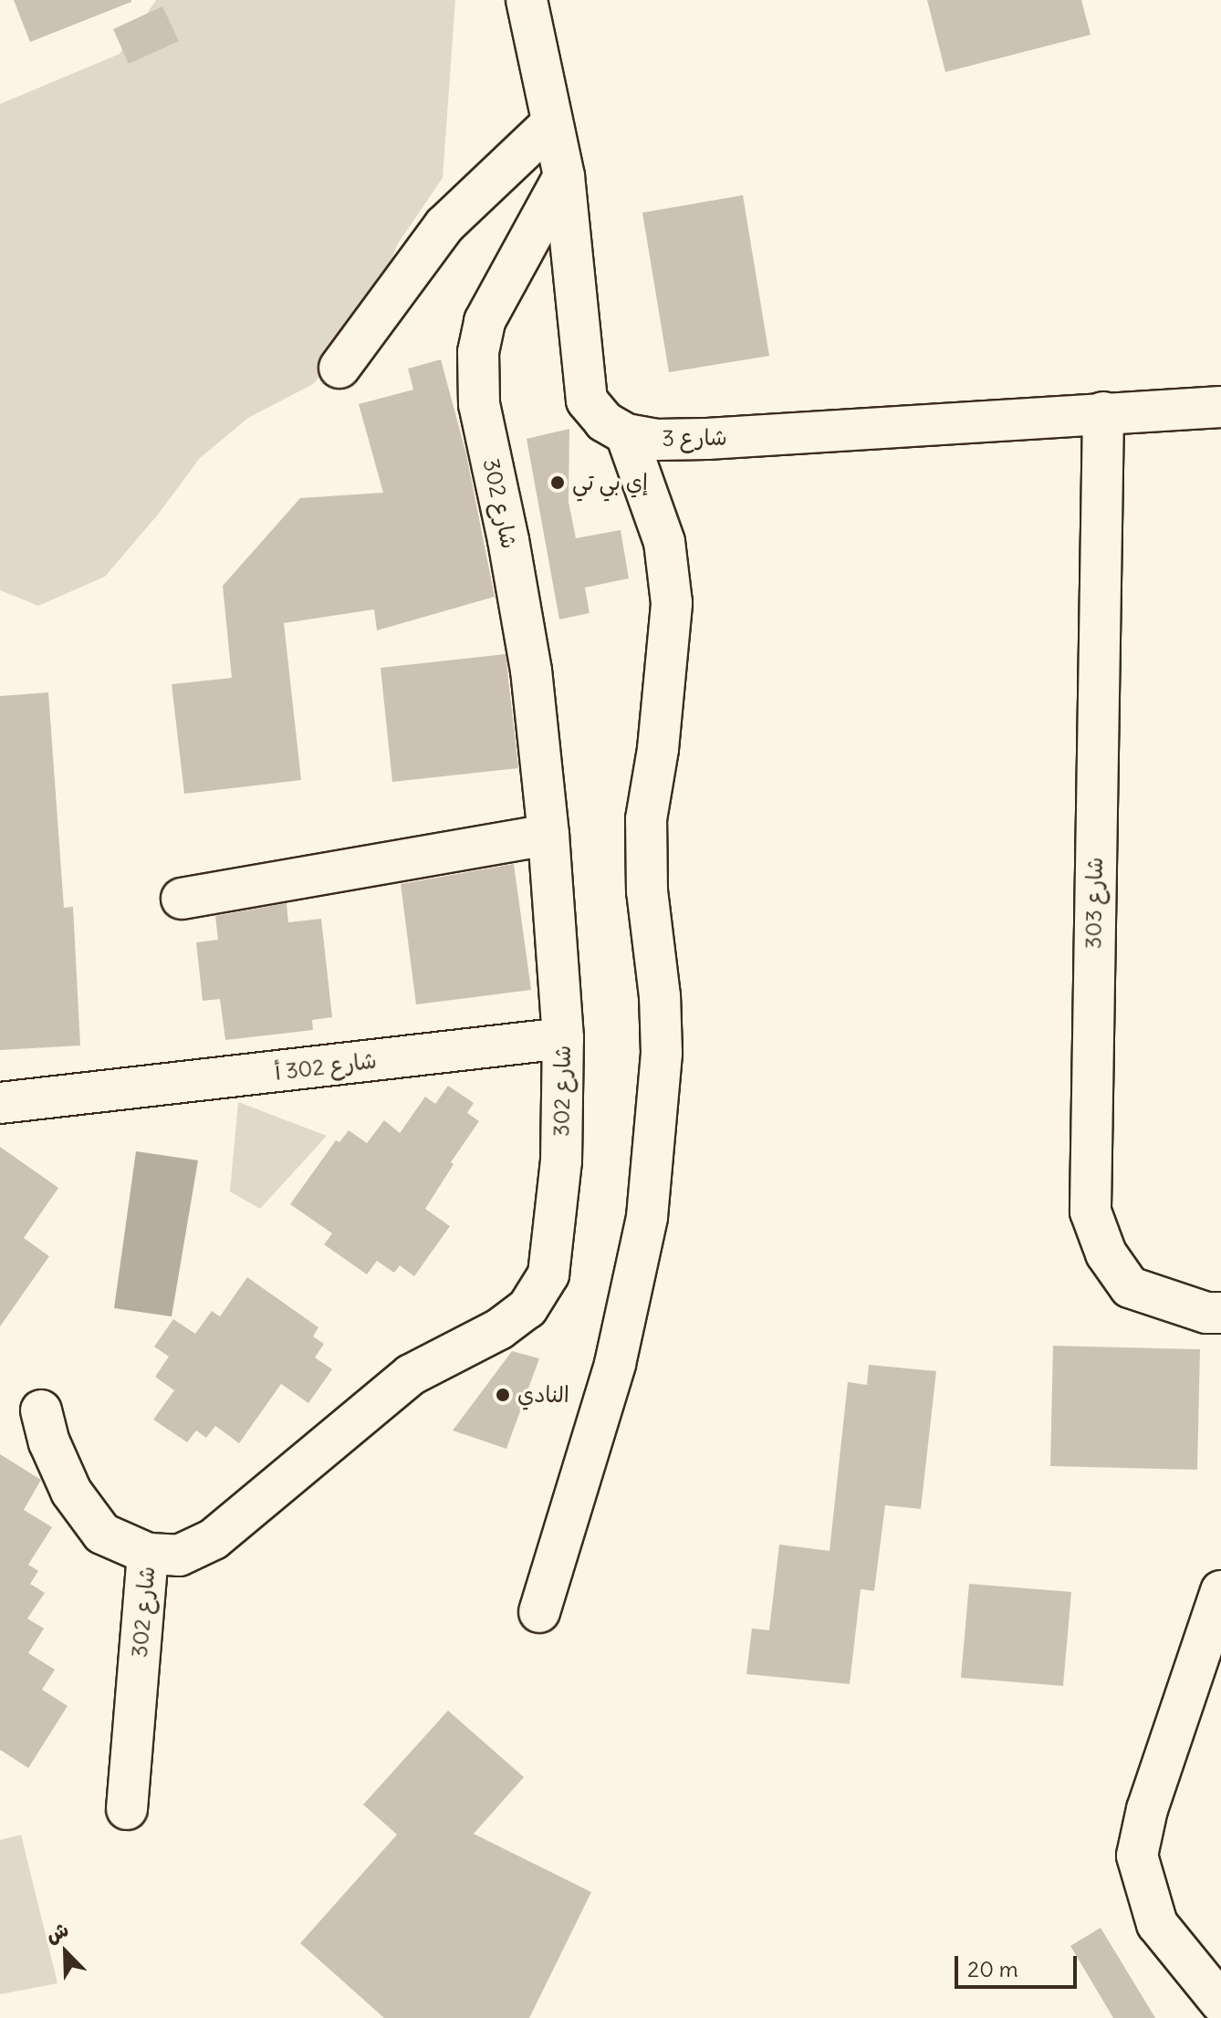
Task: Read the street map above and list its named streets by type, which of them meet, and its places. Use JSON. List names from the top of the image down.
{
  "streets": {
    "street": [
      "شارع 3",
      "شارع 302",
      "شارع 303",
      "شارع 302 أ"
    ]
  },
  "crossings": [
    ["شارع 3", "شارع 302"],
    ["شارع 3", "شارع 303"],
    ["شارع 302", "شارع 302 أ"]
  ],
  "places": ["إي بي تي", "النادي"],
  "scale_bar": "20 m",
  "north": "top left"
}
